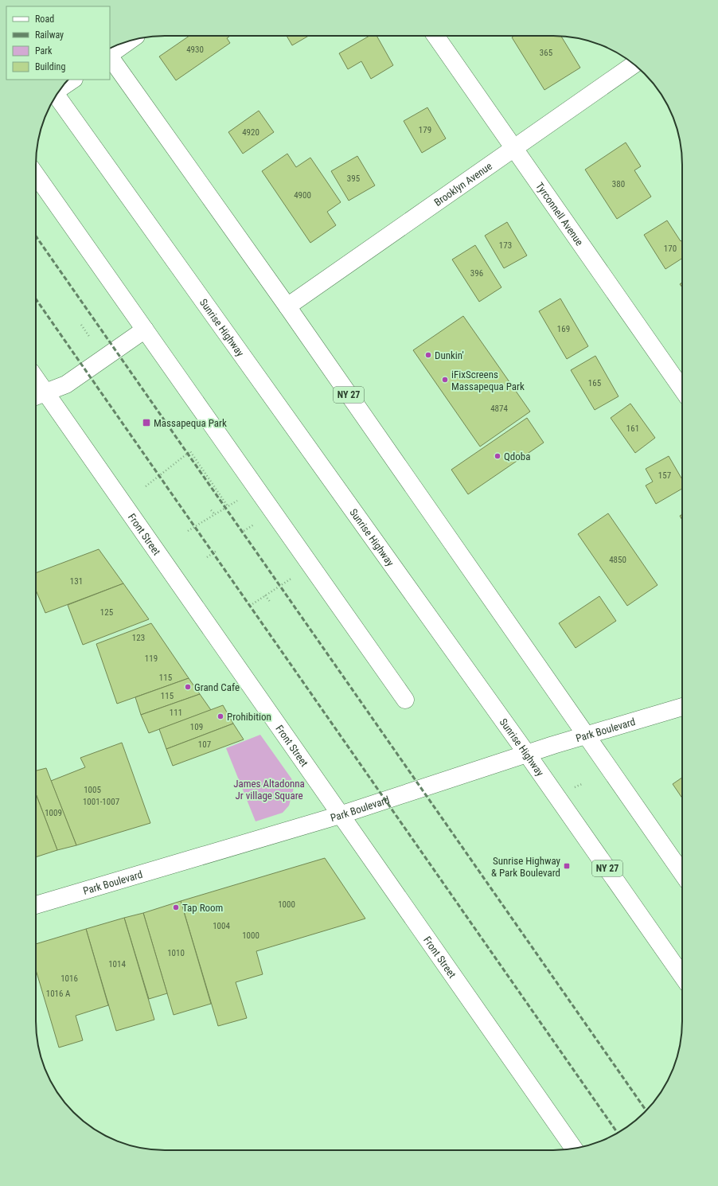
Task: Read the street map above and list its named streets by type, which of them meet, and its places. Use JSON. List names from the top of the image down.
{
  "streets": {
    "main road": [
      "Brooklyn Avenue",
      "Tyrconnell Avenue",
      "Sunrise Highway",
      "NY 27",
      "Front Street",
      "Park Boulevard"
    ]
  },
  "crossings": [
    ["Brooklyn Avenue", "Tyrconnell Avenue"],
    ["Brooklyn Avenue", "NY 27"],
    ["Sunrise Highway", "Park Boulevard"],
    ["NY 27", "Park Boulevard"],
    ["Front Street", "Park Boulevard"]
  ],
  "parks": ["James Altadonna Jr village Square"],
  "places": {
    "other": [
      "Dunkin'",
      "iFixScreens Massapequa Park",
      "Qdoba",
      "Grand Cafe",
      "Prohibition",
      "Tap Room"
    ],
    "transit": ["Massapequa Park", "Sunrise Highway & Park Boulevard"]
  },
  "house_numbers": [
    "4930",
    "365",
    "179",
    "4920",
    "395",
    "380",
    "4900",
    "173",
    "170",
    "396",
    "169",
    "165",
    "4874",
    "161",
    "157",
    "4850",
    "131",
    "125",
    "123",
    "119",
    "115",
    "115",
    "111",
    "109",
    "107",
    "1005",
    "1001-1007",
    "1009",
    "1000",
    "1004",
    "1000",
    "1010",
    "1014",
    "1016",
    "1016 A"
  ],
  "legend": [
    "Road",
    "Railway",
    "Park",
    "Building"
  ]
}
